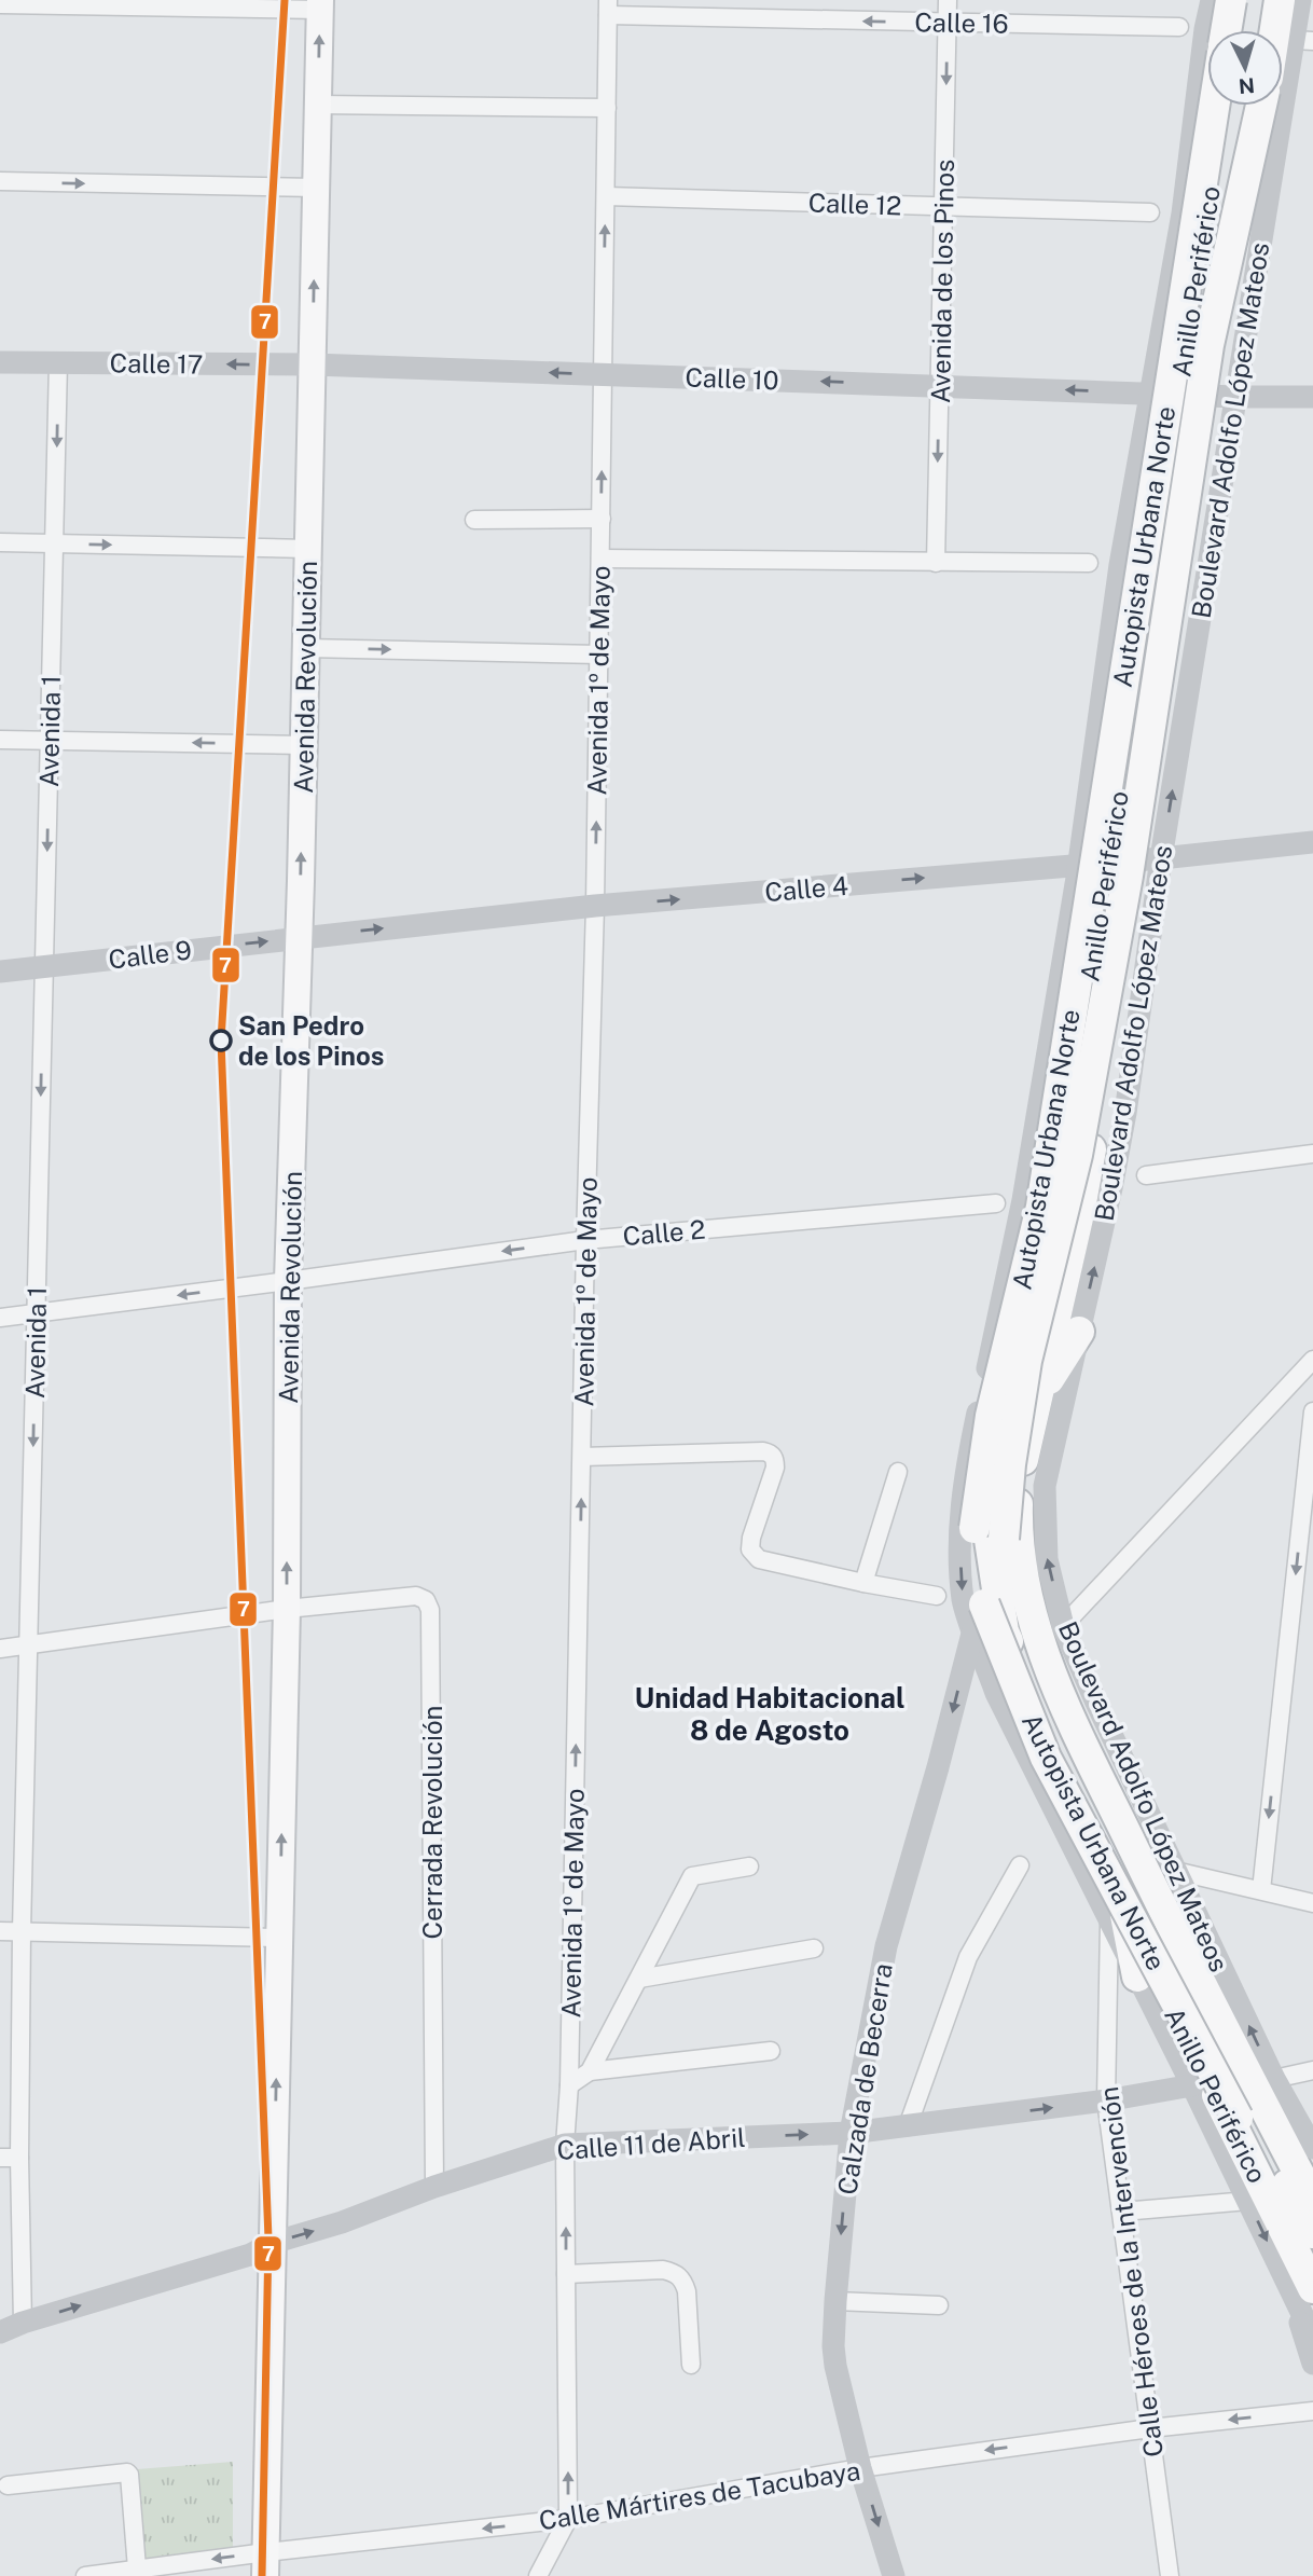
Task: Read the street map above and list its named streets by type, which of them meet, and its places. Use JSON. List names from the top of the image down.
{
  "streets": {
    "highway": ["Anillo Periférico", "Autopista Urbana Norte"],
    "main road": ["Avenida Revolución"],
    "street": [
      "Calle 16",
      "Calle 12",
      "Avenida de los Pinos",
      "Calle 17",
      "Calle 10",
      "Boulevard Adolfo López Mateos",
      "Avenida 1º de Mayo",
      "Avenida 1",
      "Calle 4",
      "Calle 9",
      "Calle 2",
      "Cerrada Revolución",
      "Calzada de Becerra",
      "Calle 11 de Abril",
      "Calle Héroes de la Intervención",
      "Calle Mártires de Tacubaya"
    ]
  },
  "crossings": [
    ["Calle 16", "Avenida de los Pinos"],
    ["Calle 16", "Avenida 1º de Mayo"],
    ["Calle 12", "Avenida de los Pinos"],
    ["Calle 12", "Avenida 1º de Mayo"],
    ["Avenida de los Pinos", "Calle 10"],
    ["Anillo Periférico", "Boulevard Adolfo López Mateos"],
    ["Anillo Periférico", "Calle 4"],
    ["Anillo Periférico", "Calle Héroes de la Intervención"],
    ["Calle 17", "Calle 10"],
    ["Calle 17", "Avenida Revolución"],
    ["Calle 17", "Avenida 1"],
    ["Calle 10", "Boulevard Adolfo López Mateos"],
    ["Calle 10", "Avenida Revolución"],
    ["Calle 10", "Avenida 1º de Mayo"],
    ["Boulevard Adolfo López Mateos", "Calle 4"],
    ["Avenida Revolución", "Calle 4"],
    ["Avenida Revolución", "Calle 9"],
    ["Avenida Revolución", "Calle 2"],
    ["Avenida Revolución", "Cerrada Revolución"],
    ["Avenida Revolución", "Calle 11 de Abril"],
    ["Avenida Revolución", "Calle Mártires de Tacubaya"],
    ["Avenida 1º de Mayo", "Calle 4"],
    ["Avenida 1º de Mayo", "Calle 2"],
    ["Avenida 1º de Mayo", "Calle 11 de Abril"],
    ["Avenida 1º de Mayo", "Calle Mártires de Tacubaya"],
    ["Avenida 1", "Calle 9"],
    ["Avenida 1", "Calle 2"],
    ["Avenida 1", "Calle 11 de Abril"],
    ["Calle 4", "Calle 9"],
    ["Cerrada Revolución", "Calle 11 de Abril"],
    ["Calzada de Becerra", "Calle 11 de Abril"],
    ["Calzada de Becerra", "Calle Mártires de Tacubaya"],
    ["Calle 11 de Abril", "Calle Héroes de la Intervención"],
    ["Calle Héroes de la Intervención", "Calle Mártires de Tacubaya"]
  ],
  "one_way": [
    "Calle 16",
    "Avenida de los Pinos",
    "Avenida Revolución",
    "Avenida 1º de Mayo",
    "Avenida 1",
    "Calle 4",
    "Calle 9",
    "Calle 2",
    "Calle Mártires de Tacubaya"
  ],
  "districts": ["Unidad Habitacional 8 de Agosto"],
  "places": ["San Pedro de los Pinos"],
  "lines": ["transit line 7"],
  "north": "bottom"
}
